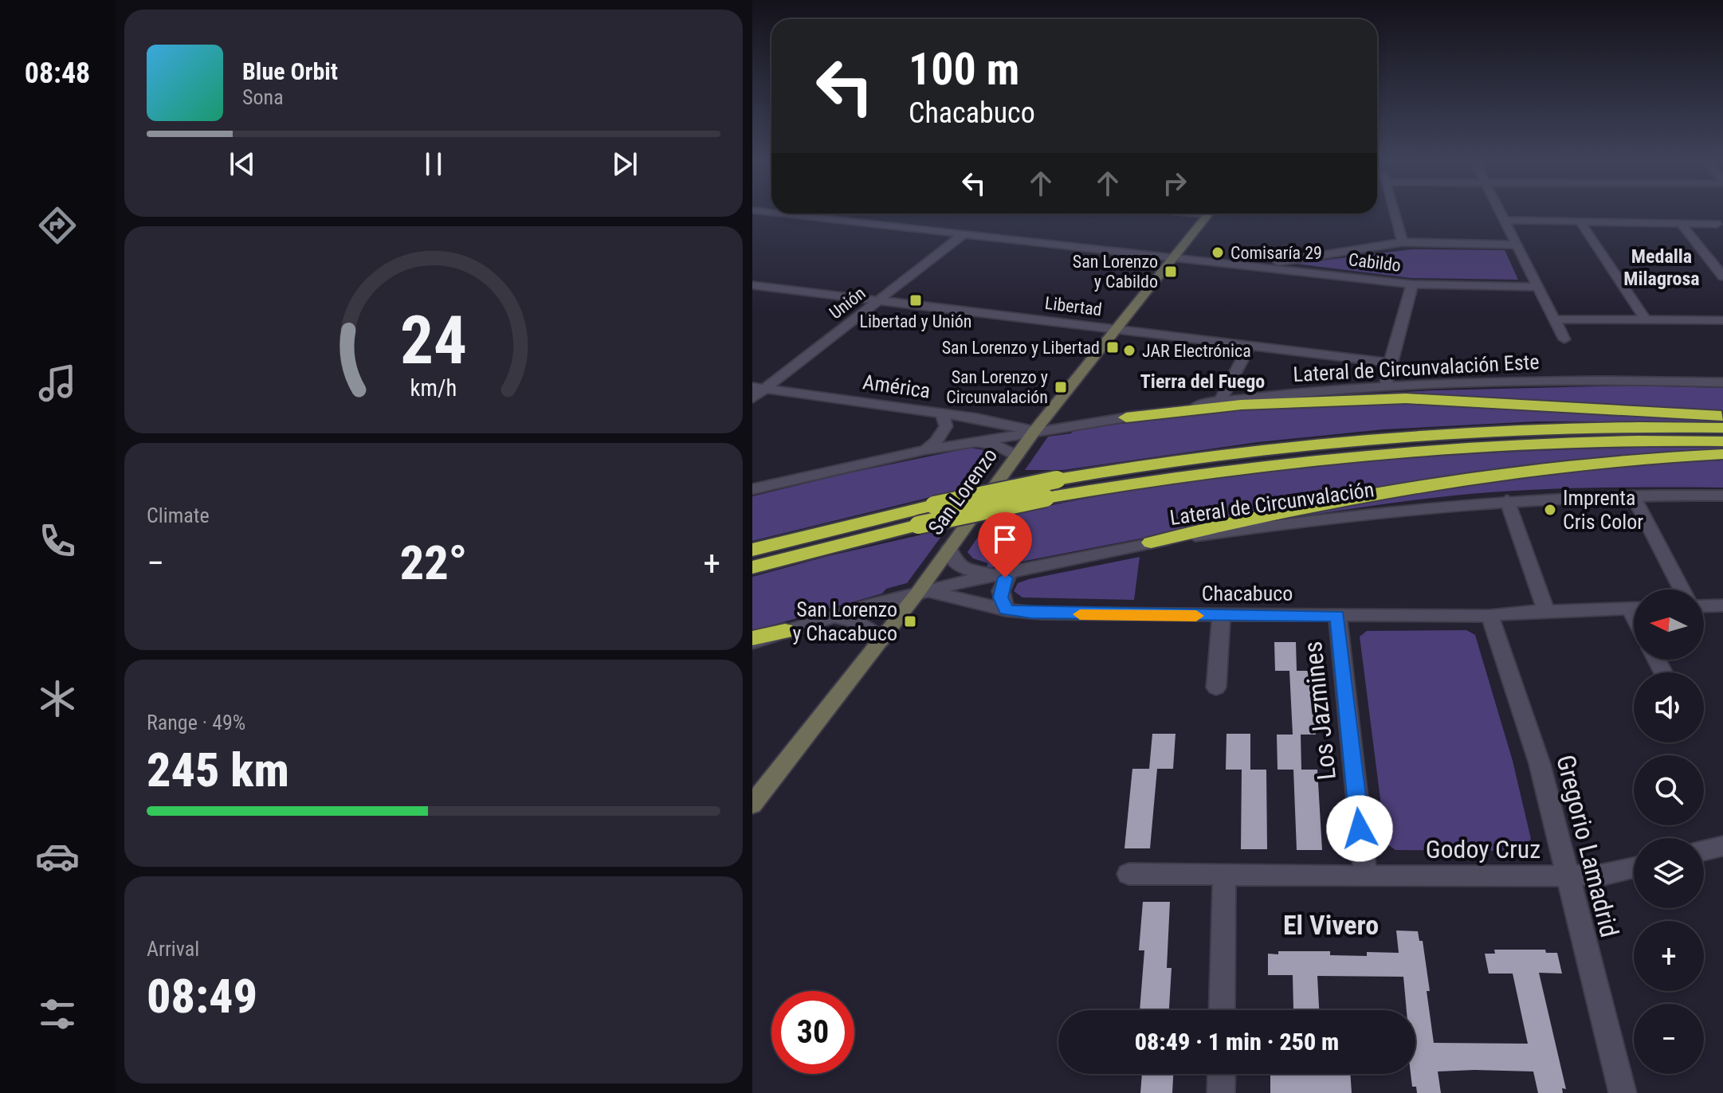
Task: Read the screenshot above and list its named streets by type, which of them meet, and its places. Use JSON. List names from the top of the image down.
{
  "streets": {
    "main road": ["San Lorenzo"],
    "street": [
      "Cabildo",
      "Unión",
      "Libertad",
      "Lateral de Circunvalación Este",
      "América",
      "Lateral de Circunvalación",
      "Chacabuco",
      "Los Jazmines",
      "Gregorio Lamadrid",
      "Godoy Cruz"
    ]
  },
  "crossings": [
    ["Cabildo", "Unión"],
    ["Cabildo", "San Lorenzo"],
    ["Unión", "Libertad"],
    ["Unión", "América"],
    ["Libertad", "San Lorenzo"],
    ["Lateral de Circunvalación Este", "América"],
    ["Lateral de Circunvalación Este", "San Lorenzo"],
    ["América", "San Lorenzo"],
    ["San Lorenzo", "Lateral de Circunvalación"],
    ["San Lorenzo", "Chacabuco"],
    ["Lateral de Circunvalación", "Chacabuco"],
    ["Chacabuco", "Los Jazmines"],
    ["Chacabuco", "Gregorio Lamadrid"],
    ["Los Jazmines", "Godoy Cruz"],
    ["Gregorio Lamadrid", "Godoy Cruz"]
  ],
  "districts": ["Medalla Milagrosa", "Tierra del Fuego", "El Vivero"],
  "places": {
    "other": ["Comisaría 29", "JAR Electrónica", "Imprenta Cris Color"],
    "transit": [
      "San Lorenzo y Cabildo",
      "Libertad y Unión",
      "San Lorenzo y Libertad",
      "San Lorenzo y Circunvalación",
      "San Lorenzo y Chacabuco"
    ]
  },
  "north": "left",
  "page": {
    "tabs": "08:48",
    "turn": ["100 m", "Chacabuco"],
    "song": ["Blue Orbit", "Sona"],
    "tile": [
      "Climate",
      ["Range · 49%", "245 km"],
      ["Arrival", "08:49"]
    ],
    "heat": ["−", "22°", "+"],
    "map_buttons": ["+", "−"],
    "limit": "30",
    "trip": "08:49 · 1 min · 250 m",
    "gauge": ["24", "km/h"]
  }
}
